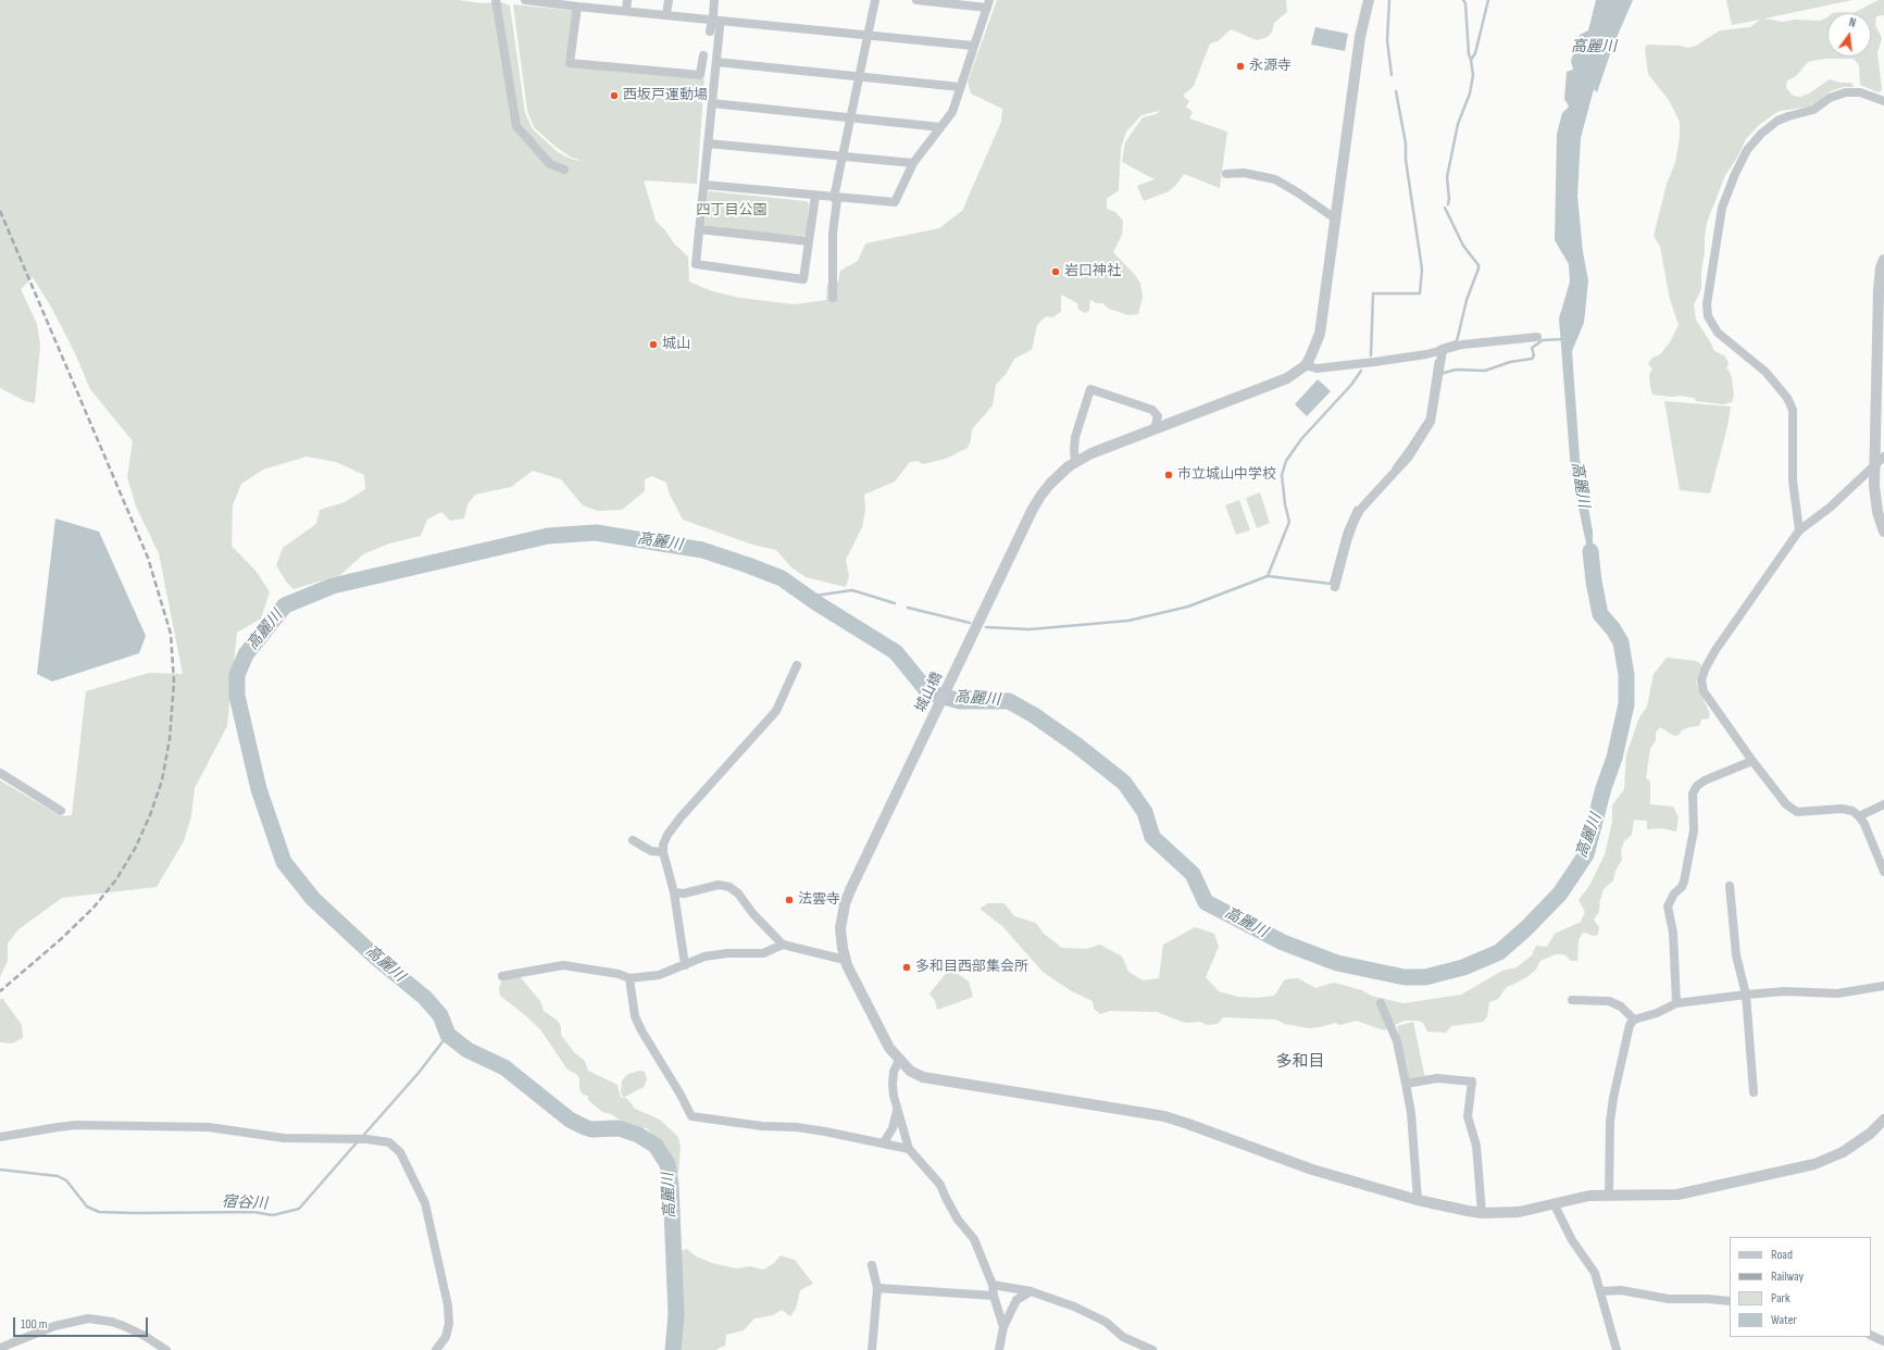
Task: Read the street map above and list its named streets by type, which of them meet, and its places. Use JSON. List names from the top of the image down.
{
  "streets": {
    "street": ["城山橋"]
  },
  "districts": ["多和目"],
  "water": ["高麗川", "宿谷川"],
  "parks": ["四丁目公園"],
  "places": [
    "永源寺",
    "西坂戸運動場",
    "岩口神社",
    "城山",
    "市立城山中学校",
    "法雲寺",
    "多和目西部集会所"
  ],
  "legend": [
    "Road",
    "Railway",
    "Park",
    "Water"
  ],
  "scale_bar": "100 m",
  "north": "top"
}
